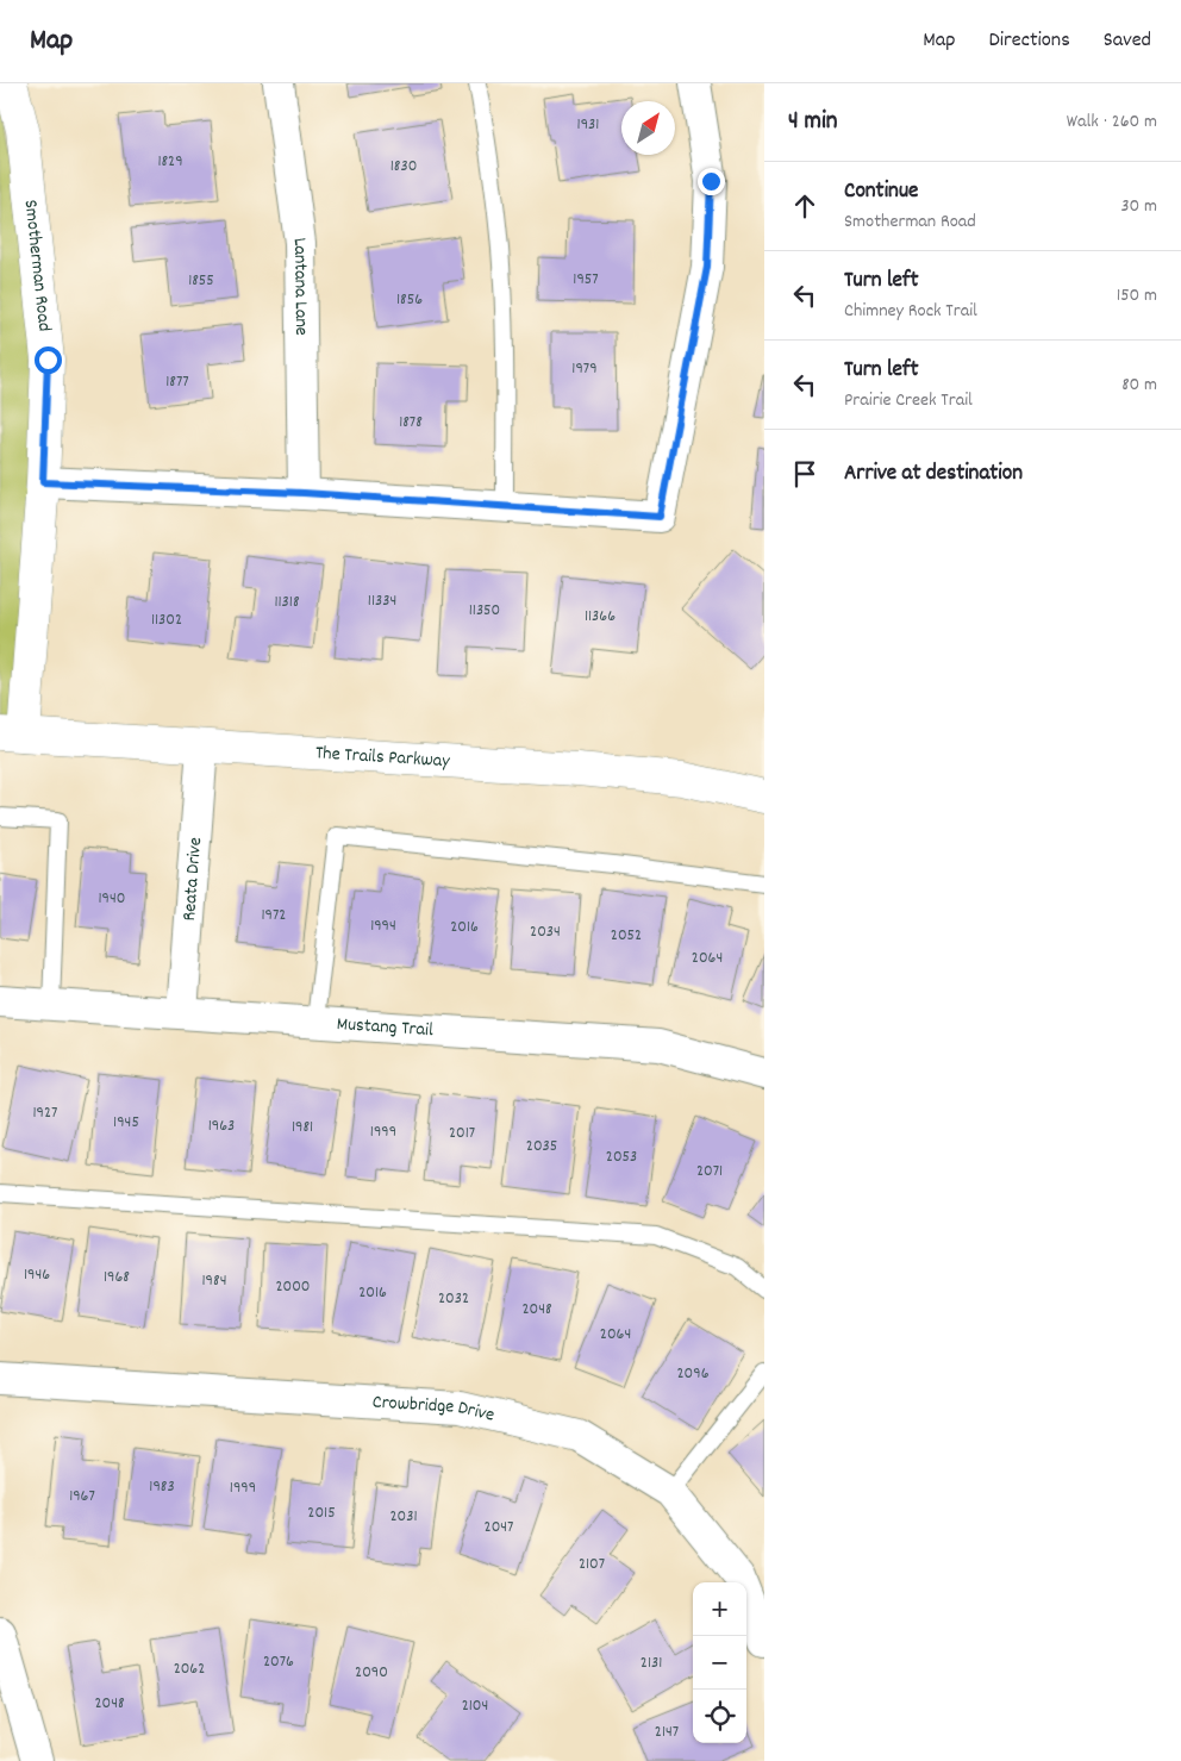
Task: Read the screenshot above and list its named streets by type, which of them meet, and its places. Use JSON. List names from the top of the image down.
{
  "streets": {
    "street": [
      "Smotherman Road",
      "Lantana Lane",
      "The Trails Parkway",
      "Reata Drive",
      "Mustang Trail",
      "Crowbridge Drive"
    ]
  },
  "crossings": [
    ["Smotherman Road", "The Trails Parkway"],
    ["The Trails Parkway", "Reata Drive"],
    ["Reata Drive", "Mustang Trail"]
  ],
  "house_numbers": [
    "1931",
    "1829",
    "1830",
    "1957",
    "1855",
    "1856",
    "1979",
    "1877",
    "1878",
    "11334",
    "11318",
    "11350",
    "11366",
    "11302",
    "1940",
    "1972",
    "1994",
    "2016",
    "2034",
    "2052",
    "2064",
    "1927",
    "1945",
    "1963",
    "1981",
    "1999",
    "2017",
    "2035",
    "2053",
    "2071",
    "1946",
    "1968",
    "1984",
    "2000",
    "2016",
    "2032",
    "2048",
    "2064",
    "2096",
    "1983",
    "1999",
    "1967",
    "2015",
    "2031",
    "2047",
    "2107",
    "2076",
    "2131",
    "2062",
    "2090",
    "2048",
    "2104",
    "2147"
  ],
  "north": "top right",
  "page": {
    "header": "Map",
    "nav": ["Map", "Directions", "Saved"],
    "heading": ["4 min", "Walk · 260 m"],
    "list": [
      ["Continue", "Smotherman Road", "30 m"],
      ["Turn left", "Chimney Rock Trail", "150 m"],
      ["Turn left", "Prairie Creek Trail", "80 m"],
      "Arrive at destination"
    ],
    "map_buttons": ["+", "−"]
  }
}
